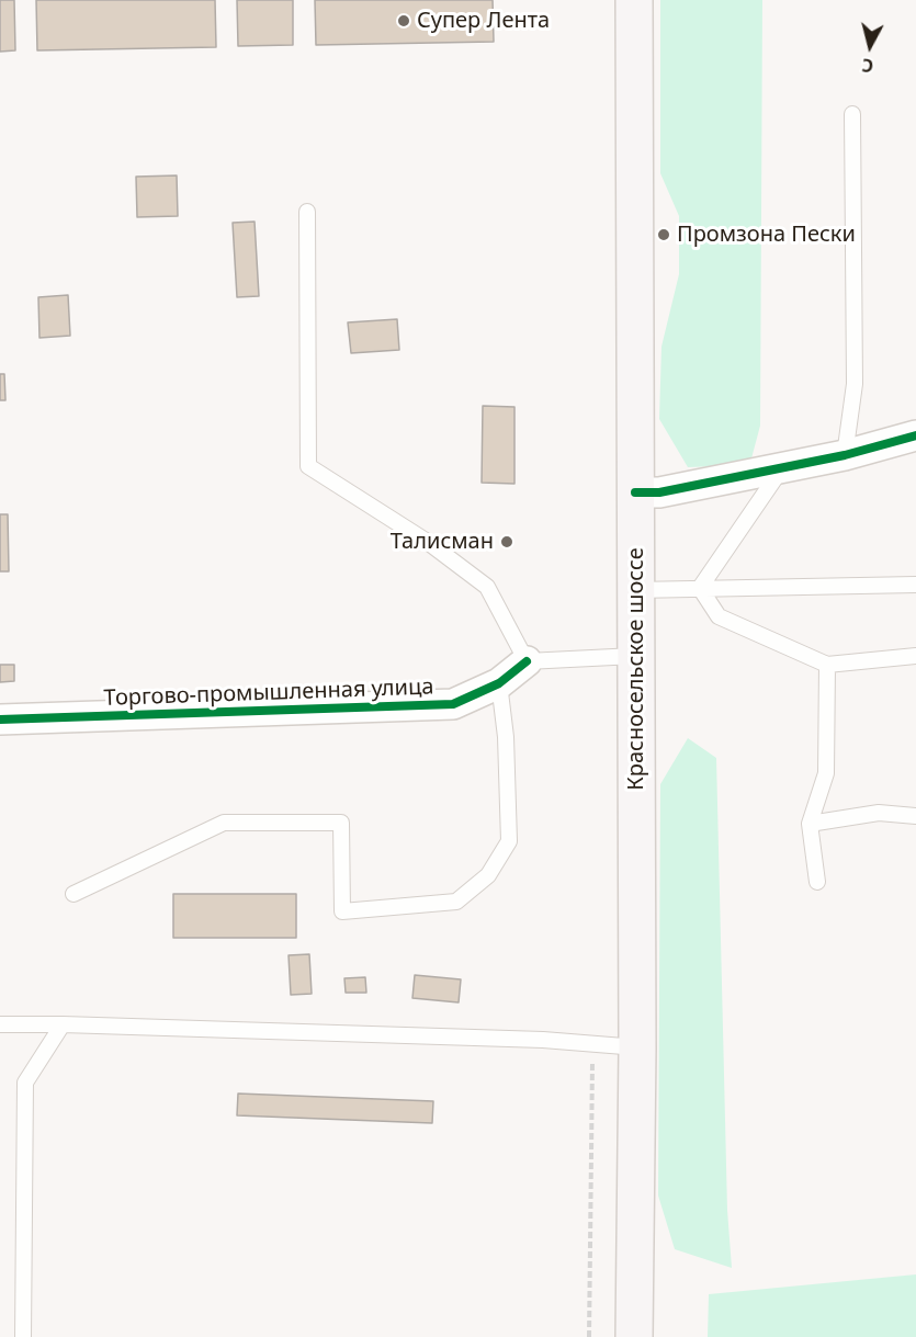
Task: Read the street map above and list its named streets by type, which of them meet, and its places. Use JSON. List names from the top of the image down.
{
  "streets": {
    "main road": ["Красносельское шоссе"],
    "street": ["Торгово-промышленная улица"]
  },
  "places": ["Супер Лента", "Промзона Пески", "Талисман"],
  "north": "bottom"
}
